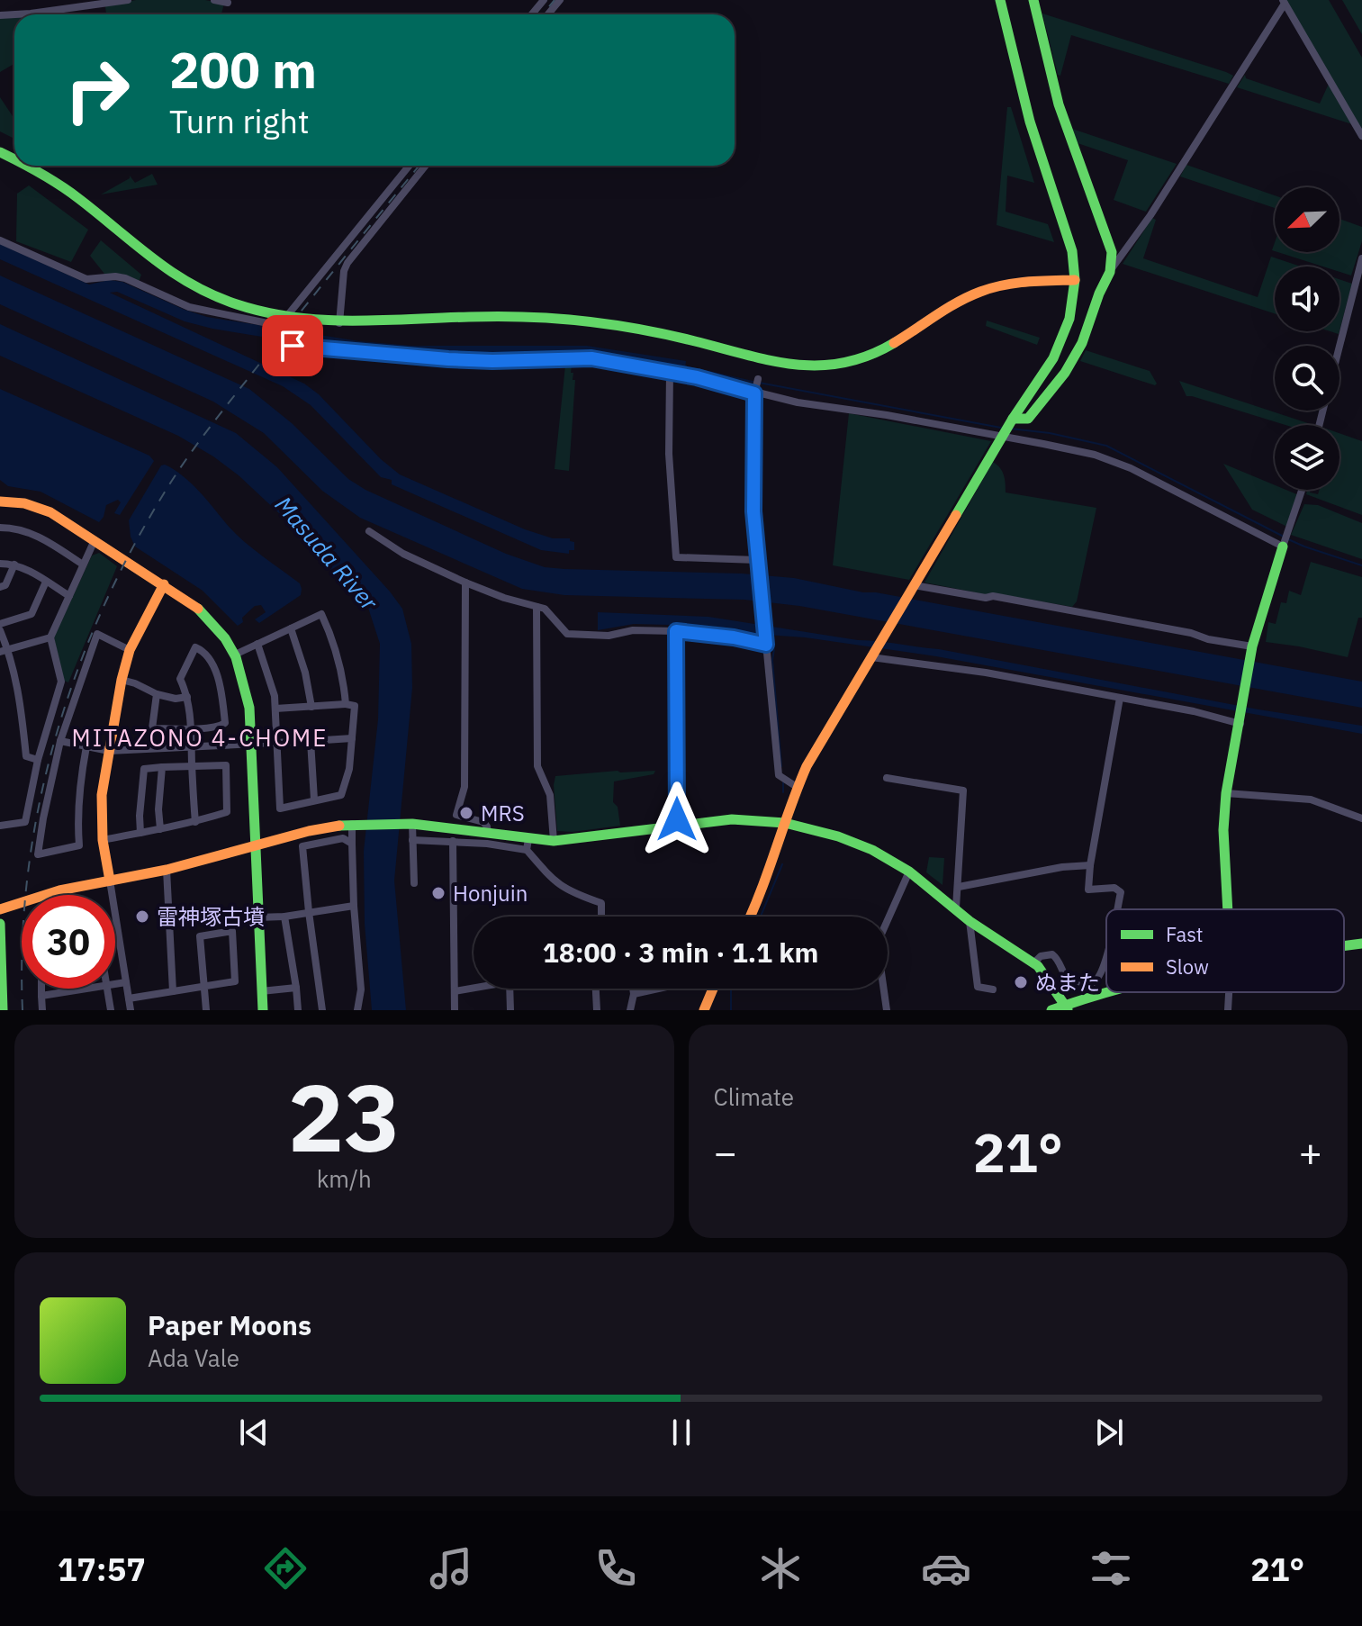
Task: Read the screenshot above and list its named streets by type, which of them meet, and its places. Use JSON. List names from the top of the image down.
{
  "districts": ["MITAZONO 4-CHOME"],
  "water": ["Masuda River"],
  "places": [
    "MRS",
    "Honjuin",
    "雷神塚古墳",
    "ぬまた"
  ],
  "legend": ["Fast", "Slow"],
  "north": "bottom left",
  "page": {
    "turn": ["200 m", "Turn right"],
    "limit": "30",
    "trip": "18:00 · 3 min · 1.1 km",
    "tile": [
      ["23", "km/h"],
      "Climate"
    ],
    "heat": ["−", "21°", "+"],
    "song": ["Paper Moons", "Ada Vale"],
    "tabs": ["17:57", "21°"]
  }
}
